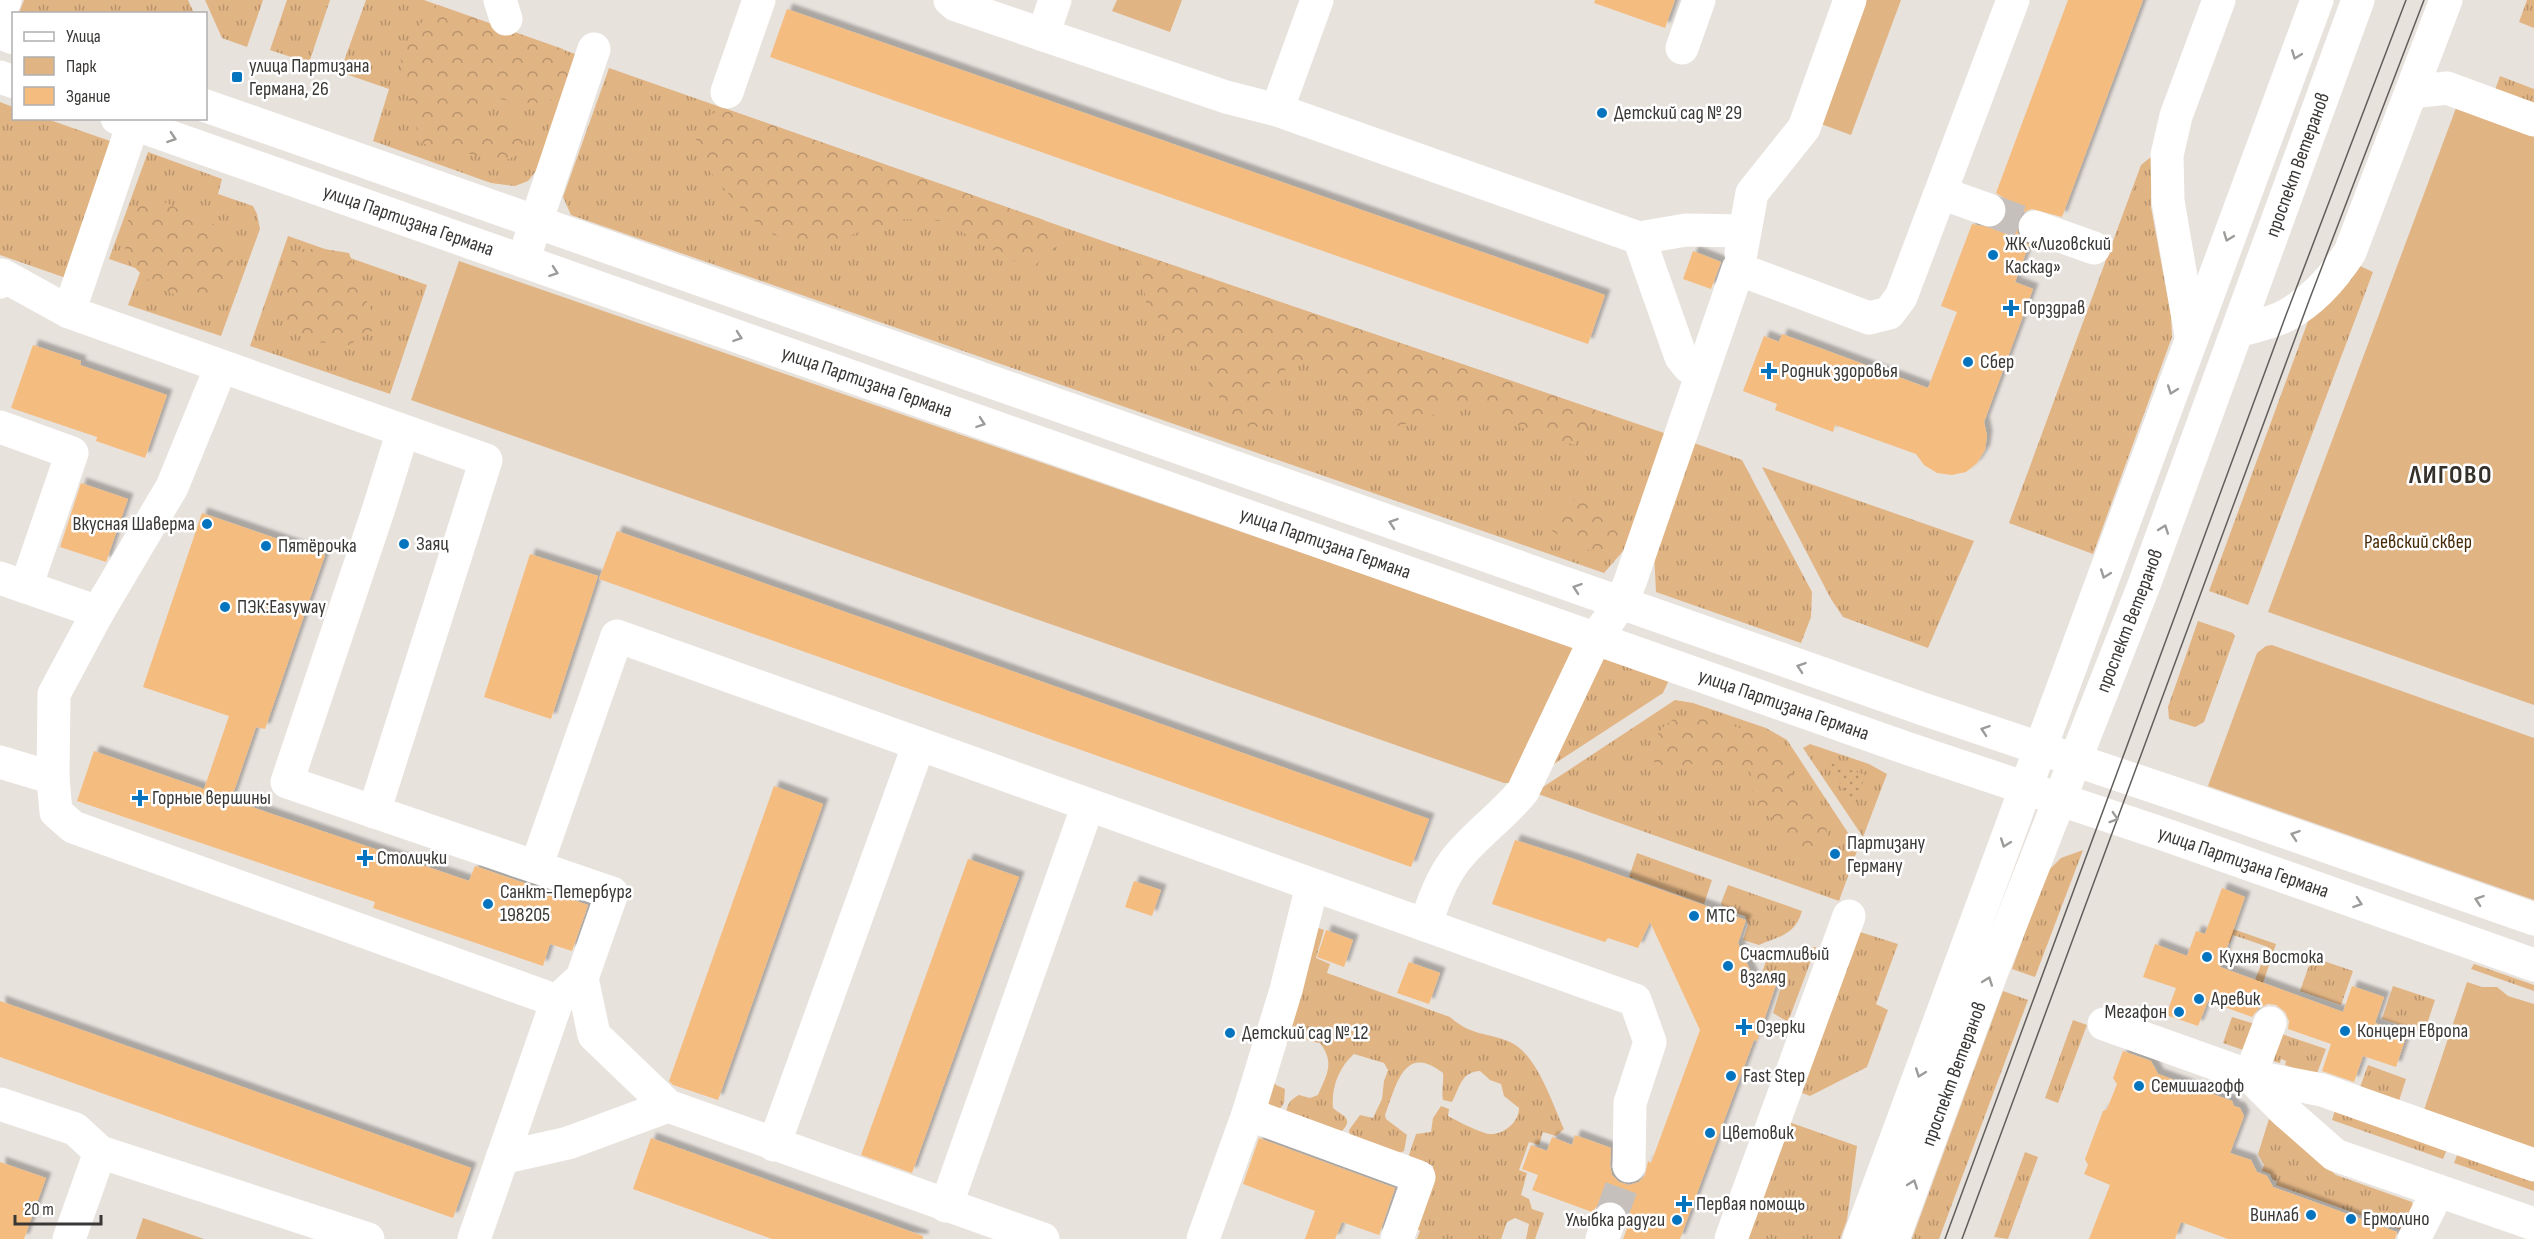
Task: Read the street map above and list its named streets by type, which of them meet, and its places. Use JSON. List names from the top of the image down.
{
  "streets": {
    "main road": ["проспект Ветеранов", "улица Партизана Германа"]
  },
  "crossings": [
    ["проспект Ветеранов", "улица Партизана Германа"]
  ],
  "districts": ["ЛИГОВО"],
  "parks": ["Раевский сквер"],
  "places": {
    "transit": ["улица Партизана Германа, 26"],
    "other": [
      "Детский сад № 29",
      "ЖК «Лиговский Каскад»",
      "Сбер",
      "Вкусная Шаверма",
      "Заяц",
      "Пятёрочка",
      "ПЭК:Easyway",
      "Партизану Герману",
      "Санкт-Петербург 198205",
      "МТС",
      "Кухня Востока",
      "Счастливый взгляд",
      "Аревик",
      "Мегафон",
      "Концерн Европа",
      "Детский сад № 12",
      "Fast Step",
      "Семишагофф",
      "Цветовик",
      "Винлаб",
      "Ермолино",
      "Улыбка радуги"
    ],
    "health": [
      "Горздрав",
      "Родник здоровья",
      "Горные вершины",
      "Столички",
      "Озерки",
      "Первая помощь"
    ]
  },
  "legend": ["Улица", "Парк", "Здание"],
  "scale_bar": "20 m"
}
